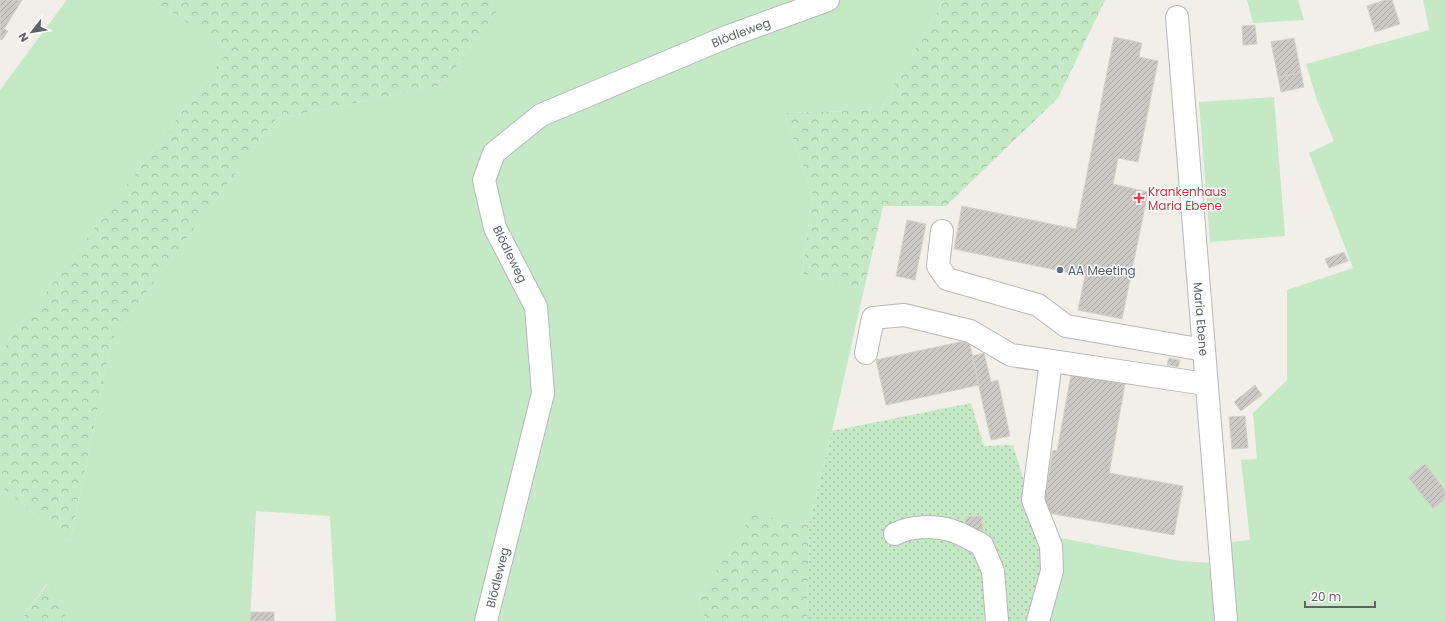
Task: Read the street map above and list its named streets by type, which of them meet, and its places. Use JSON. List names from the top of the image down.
{
  "streets": {
    "street": ["Blödleweg", "Maria Ebene"]
  },
  "places": {
    "health": ["Krankenhaus Maria Ebene"],
    "other": ["AA Meeting"]
  },
  "scale_bar": "20 m",
  "north": "bottom left"
}
